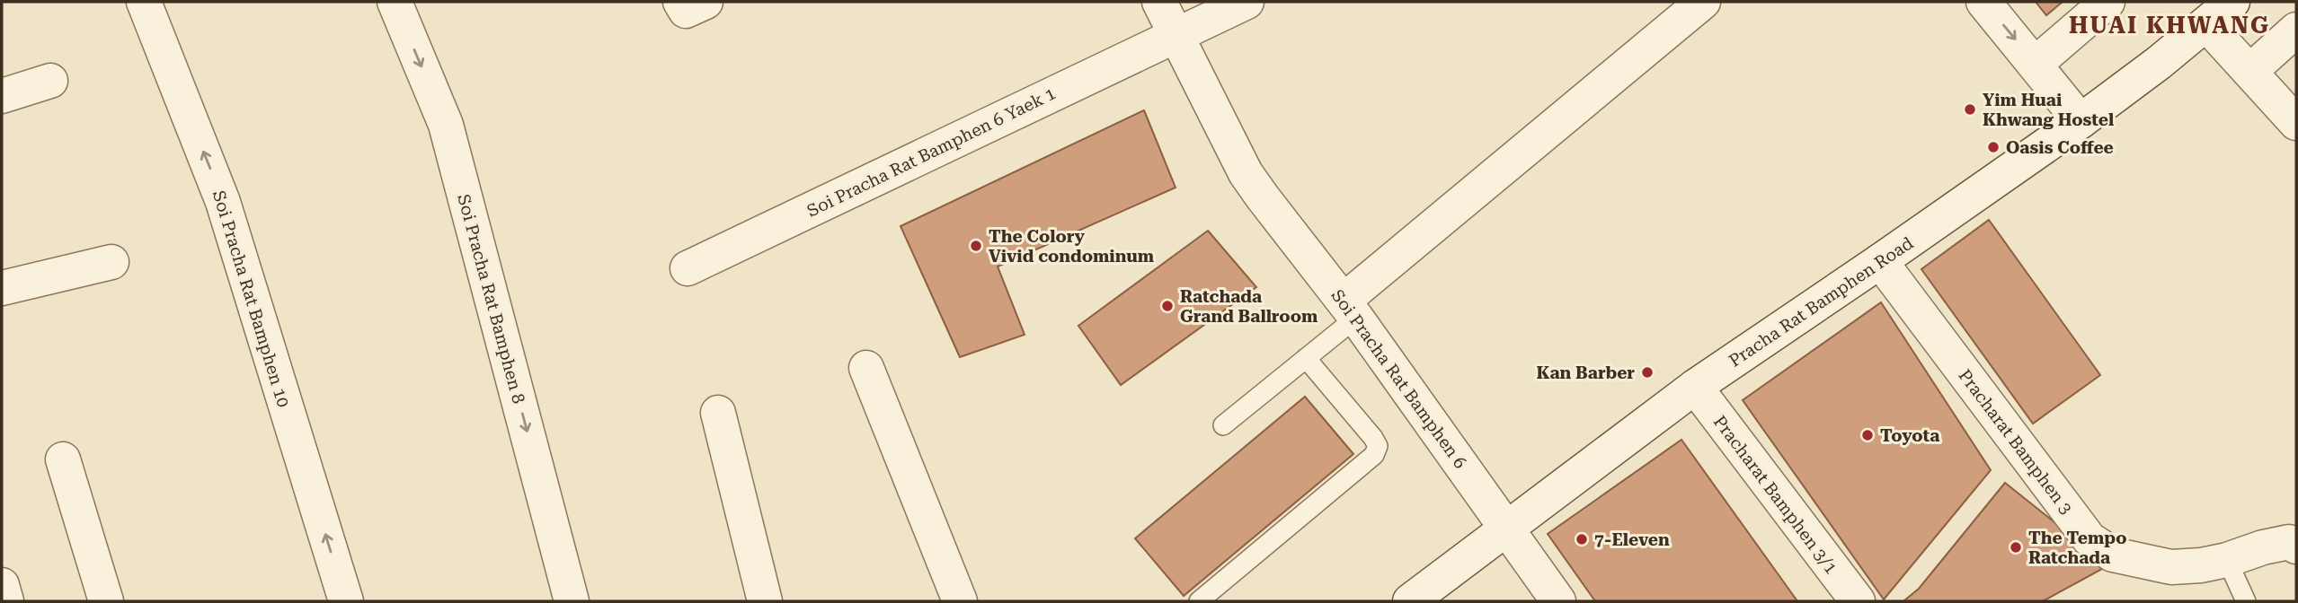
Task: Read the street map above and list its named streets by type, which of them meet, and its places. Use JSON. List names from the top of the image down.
{
  "streets": {
    "street": [
      "Soi Pracha Rat Bamphen 6 Yaek 1",
      "Soi Pracha Rat Bamphen 10",
      "Soi Pracha Rat Bamphen 8",
      "Pracha Rat Bamphen Road",
      "Soi Pracha Rat Bamphen 6",
      "Pracharat Bamphen 3",
      "Pracharat Bamphen 3/1"
    ]
  },
  "crossings": [
    ["Soi Pracha Rat Bamphen 6 Yaek 1", "Soi Pracha Rat Bamphen 6"],
    ["Pracha Rat Bamphen Road", "Soi Pracha Rat Bamphen 6"],
    ["Pracha Rat Bamphen Road", "Pracharat Bamphen 3"],
    ["Pracha Rat Bamphen Road", "Pracharat Bamphen 3/1"]
  ],
  "one_way": ["Soi Pracha Rat Bamphen 10", "Soi Pracha Rat Bamphen 8"],
  "districts": ["HUAI KHWANG"],
  "places": [
    "Yim Huai Khwang Hostel",
    "Oasis Coffee",
    "The Colory Vivid condominum",
    "Ratchada Grand Ballroom",
    "Kan Barber",
    "Toyota",
    "7-Eleven",
    "The Tempo Ratchada"
  ]
}
